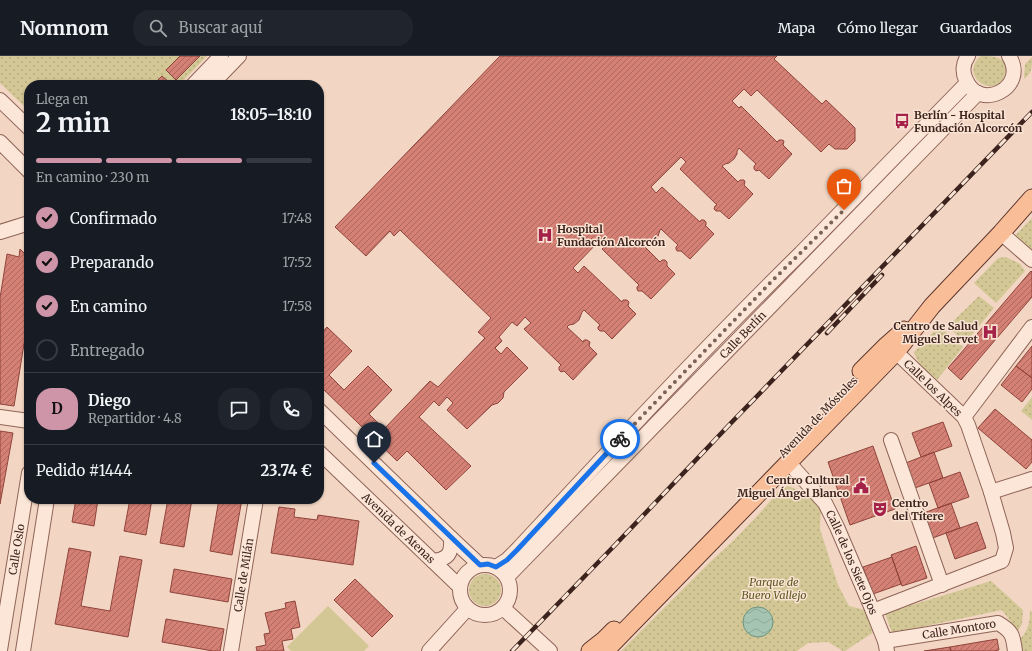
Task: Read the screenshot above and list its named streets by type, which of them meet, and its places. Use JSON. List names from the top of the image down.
{
  "streets": {
    "main road": ["Avenida de Móstoles"],
    "street": [
      "Calle Berlín",
      "Calle los Alpes",
      "Avenida de Atenas",
      "Calle Oslo",
      "Calle de los Siete Ojos",
      "Calle de Milán",
      "Calle Montoro"
    ]
  },
  "crossings": [
    ["Calle Berlín", "Avenida de Atenas"],
    ["Calle los Alpes", "Avenida de Móstoles"],
    ["Calle los Alpes", "Calle de los Siete Ojos"],
    ["Avenida de Móstoles", "Calle de los Siete Ojos"],
    ["Calle de los Siete Ojos", "Calle Montoro"]
  ],
  "parks": ["Parque de Buero Vallejo"],
  "places": {
    "bus stop": ["Berlín - Hospital Fundación Alcorcón"],
    "hospital": ["Hospital Fundación Alcorcón", "Centro de Salud Miguel Servet"],
    "public building": ["Centro Cultural Miguel Ángel Blanco"],
    "theatre": ["Centro del Títere"]
  },
  "page": {
    "header": "Nomnom",
    "search": "Buscar aquí",
    "nav": ["Mapa", "Cómo llegar", "Guardados"],
    "heading": ["2 min", "Llega en", "18:05–18:10"],
    "panel": [
      "Diego",
      "Repartidor · 4.8",
      "Pedido #1444",
      "23.74 €"
    ],
    "bar": "En camino · 230 m",
    "list": [
      ["Confirmado", "17:48"],
      ["Preparando", "17:52"],
      ["En camino", "17:58"],
      "Entregado"
    ],
    "round": "D"
  }
}
